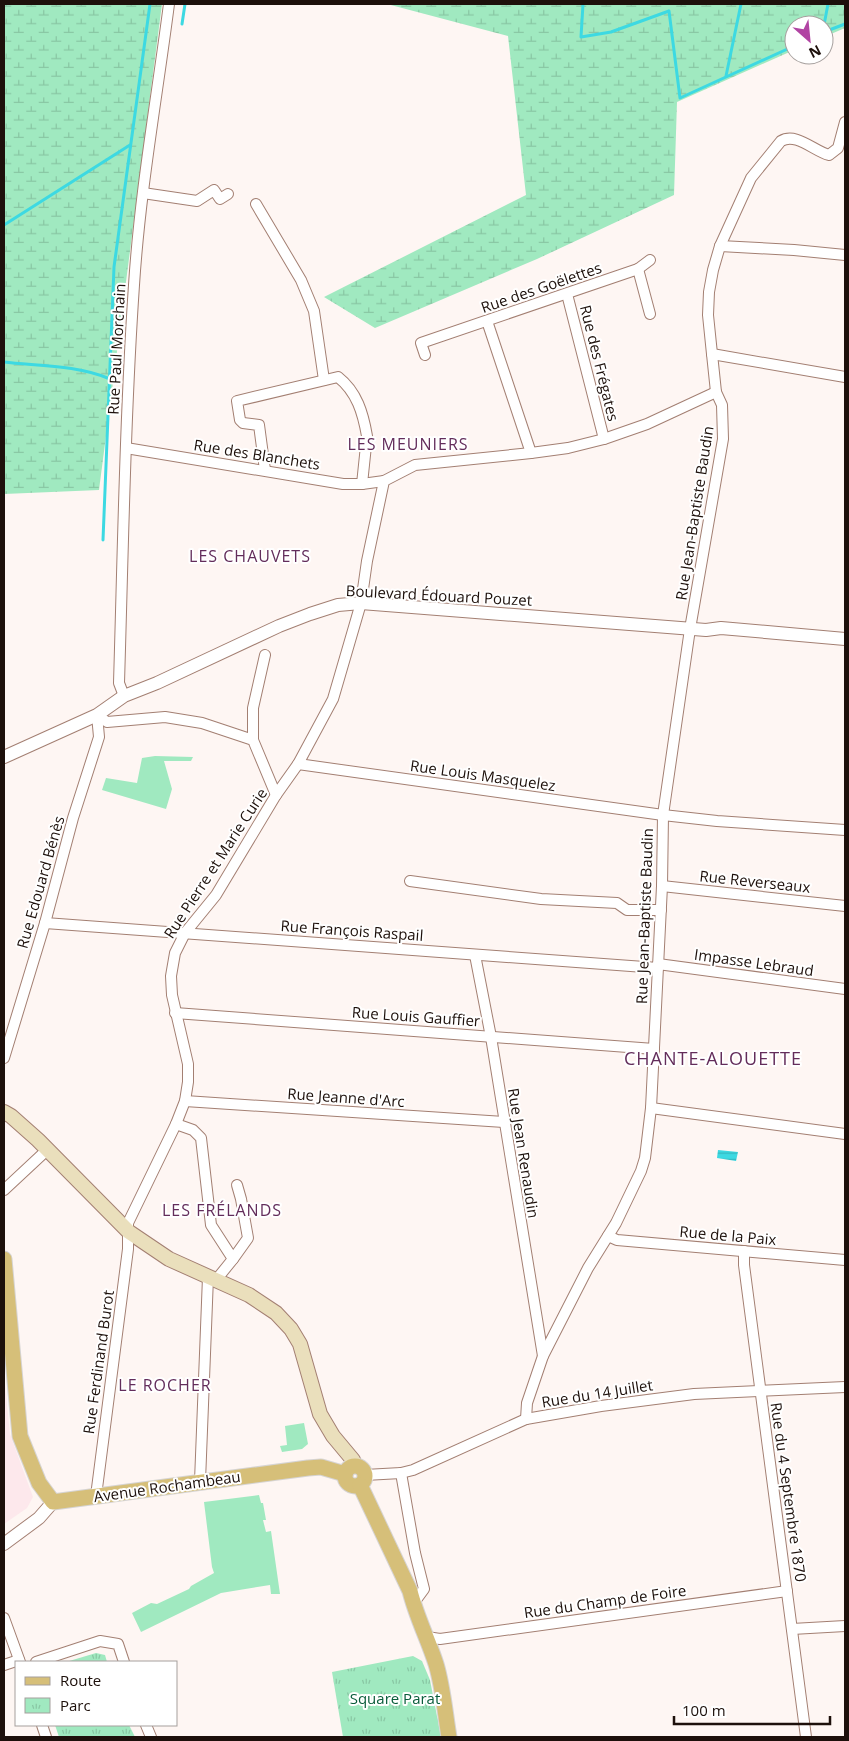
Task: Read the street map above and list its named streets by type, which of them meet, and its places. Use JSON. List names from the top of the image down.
{
  "streets": {
    "main road": ["Avenue Rochambeau"],
    "street": [
      "Rue des Goëlettes",
      "Rue Paul Morchain",
      "Rue des Frégates",
      "Rue des Blanchets",
      "Rue Jean-Baptiste Baudin",
      "Boulevard Édouard Pouzet",
      "Rue Louis Masquelez",
      "Rue Pierre et Marie Curie",
      "Rue Reverseaux",
      "Rue Edouard Bénès",
      "Rue François Raspail",
      "Impasse Lebraud",
      "Rue Louis Gauffier",
      "Rue Jeanne d'Arc",
      "Rue Jean Renaudin",
      "Rue de la Paix",
      "Rue Ferdinand Burot",
      "Rue du 14 Juillet",
      "Rue du 4 Septembre 1870",
      "Rue du Champ de Foire"
    ]
  },
  "crossings": [
    ["Rue des Goëlettes", "Rue des Frégates"],
    ["Rue Paul Morchain", "Rue des Blanchets"],
    ["Rue Paul Morchain", "Boulevard Édouard Pouzet"],
    ["Rue des Frégates", "Rue des Blanchets"],
    ["Rue des Blanchets", "Rue Jean-Baptiste Baudin"],
    ["Rue des Blanchets", "Rue Pierre et Marie Curie"],
    ["Rue Jean-Baptiste Baudin", "Boulevard Édouard Pouzet"],
    ["Rue Jean-Baptiste Baudin", "Rue Louis Masquelez"],
    ["Rue Jean-Baptiste Baudin", "Rue Reverseaux"],
    ["Rue Jean-Baptiste Baudin", "Rue François Raspail"],
    ["Rue Jean-Baptiste Baudin", "Impasse Lebraud"],
    ["Rue Jean-Baptiste Baudin", "Rue Louis Gauffier"],
    ["Rue Jean-Baptiste Baudin", "Rue Jean Renaudin"],
    ["Rue Jean-Baptiste Baudin", "Rue de la Paix"],
    ["Rue Jean-Baptiste Baudin", "Rue du 14 Juillet"],
    ["Boulevard Édouard Pouzet", "Rue Pierre et Marie Curie"],
    ["Boulevard Édouard Pouzet", "Rue Edouard Bénès"],
    ["Rue Louis Masquelez", "Rue Pierre et Marie Curie"],
    ["Rue Pierre et Marie Curie", "Rue François Raspail"],
    ["Rue Pierre et Marie Curie", "Rue Louis Gauffier"],
    ["Rue Pierre et Marie Curie", "Rue Jeanne d'Arc"],
    ["Rue Pierre et Marie Curie", "Rue Ferdinand Burot"],
    ["Rue Edouard Bénès", "Rue François Raspail"],
    ["Rue François Raspail", "Impasse Lebraud"],
    ["Rue François Raspail", "Rue Jean Renaudin"],
    ["Rue Louis Gauffier", "Rue Jean Renaudin"],
    ["Rue Jeanne d'Arc", "Rue Jean Renaudin"],
    ["Rue de la Paix", "Rue du 4 Septembre 1870"],
    ["Rue Ferdinand Burot", "Avenue Rochambeau"],
    ["Rue du 14 Juillet", "Avenue Rochambeau"],
    ["Rue du 14 Juillet", "Rue du 4 Septembre 1870"],
    ["Rue du 4 Septembre 1870", "Rue du Champ de Foire"]
  ],
  "districts": [
    "LES MEUNIERS",
    "LES CHAUVETS",
    "CHANTE-ALOUETTE",
    "LES FRÉLANDS",
    "LE ROCHER"
  ],
  "parks": ["Square Parat"],
  "legend": ["Route", "Parc"],
  "scale_bar": "100 m",
  "north": "bottom right"
}
